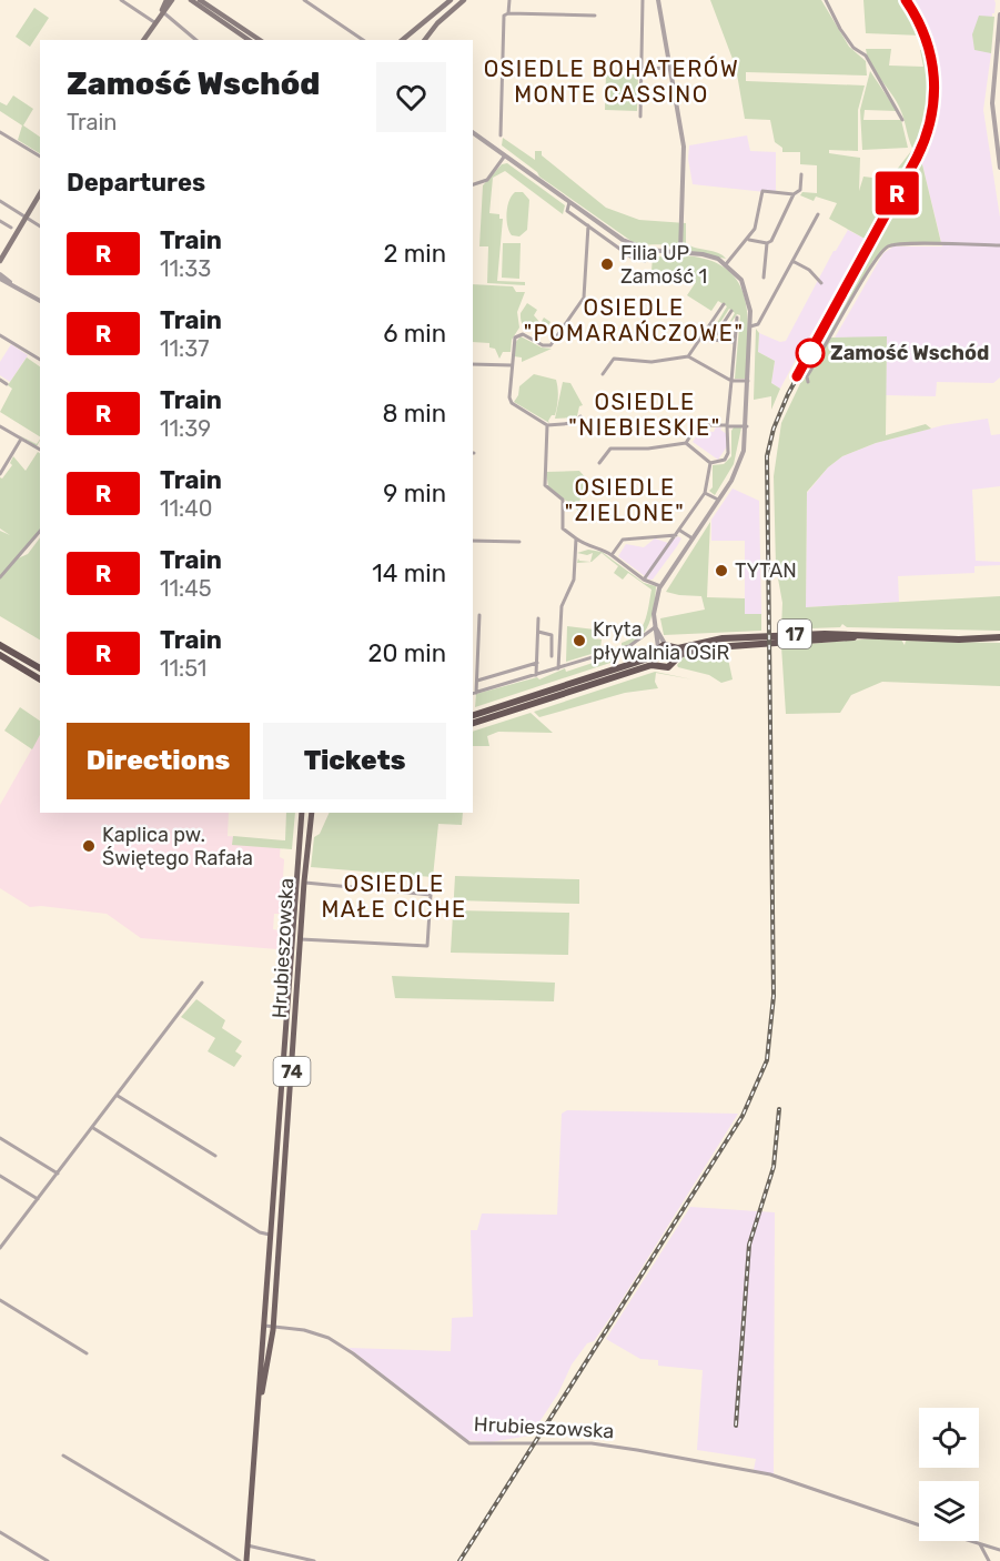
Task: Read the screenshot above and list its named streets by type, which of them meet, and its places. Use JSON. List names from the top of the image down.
{
  "streets": {
    "highway": ["17"],
    "main road": ["Hrubieszowska", "74"]
  },
  "crossings": [
    ["Hrubieszowska", "74"]
  ],
  "districts": [
    "OSIEDLE BOHATERÓW MONTE CASSINO",
    "OSIEDLE \"POMARAŃCZOWE\"",
    "OSIEDLE \"NIEBIESKIE\"",
    "OSIEDLE \"ZIELONE\"",
    "OSIEDLE MAŁE CICHE"
  ],
  "places": [
    "Filia UP Zamość 1",
    "Zamość Wschód",
    "TYTAN",
    "Kryta pływalnia OSiR",
    "Kaplica pw. Świętego Rafała"
  ],
  "page": {
    "on_map": "R",
    "heading": [
      ["Zamość Wschód", "Train"],
      "Departures"
    ],
    "list": [
      {
        "mark": "R",
        "name": "Train",
        "note": "11:33",
        "value": "2 min"
      },
      {
        "mark": "R",
        "name": "Train",
        "note": "11:37",
        "value": "6 min"
      },
      {
        "mark": "R",
        "name": "Train",
        "note": "11:39",
        "value": "8 min"
      },
      {
        "mark": "R",
        "name": "Train",
        "note": "11:40",
        "value": "9 min"
      },
      {
        "mark": "R",
        "name": "Train",
        "note": "11:45",
        "value": "14 min"
      },
      {
        "mark": "R",
        "name": "Train",
        "note": "11:51",
        "value": "20 min"
      }
    ],
    "buttons": ["Directions", "Tickets"]
  }
}
